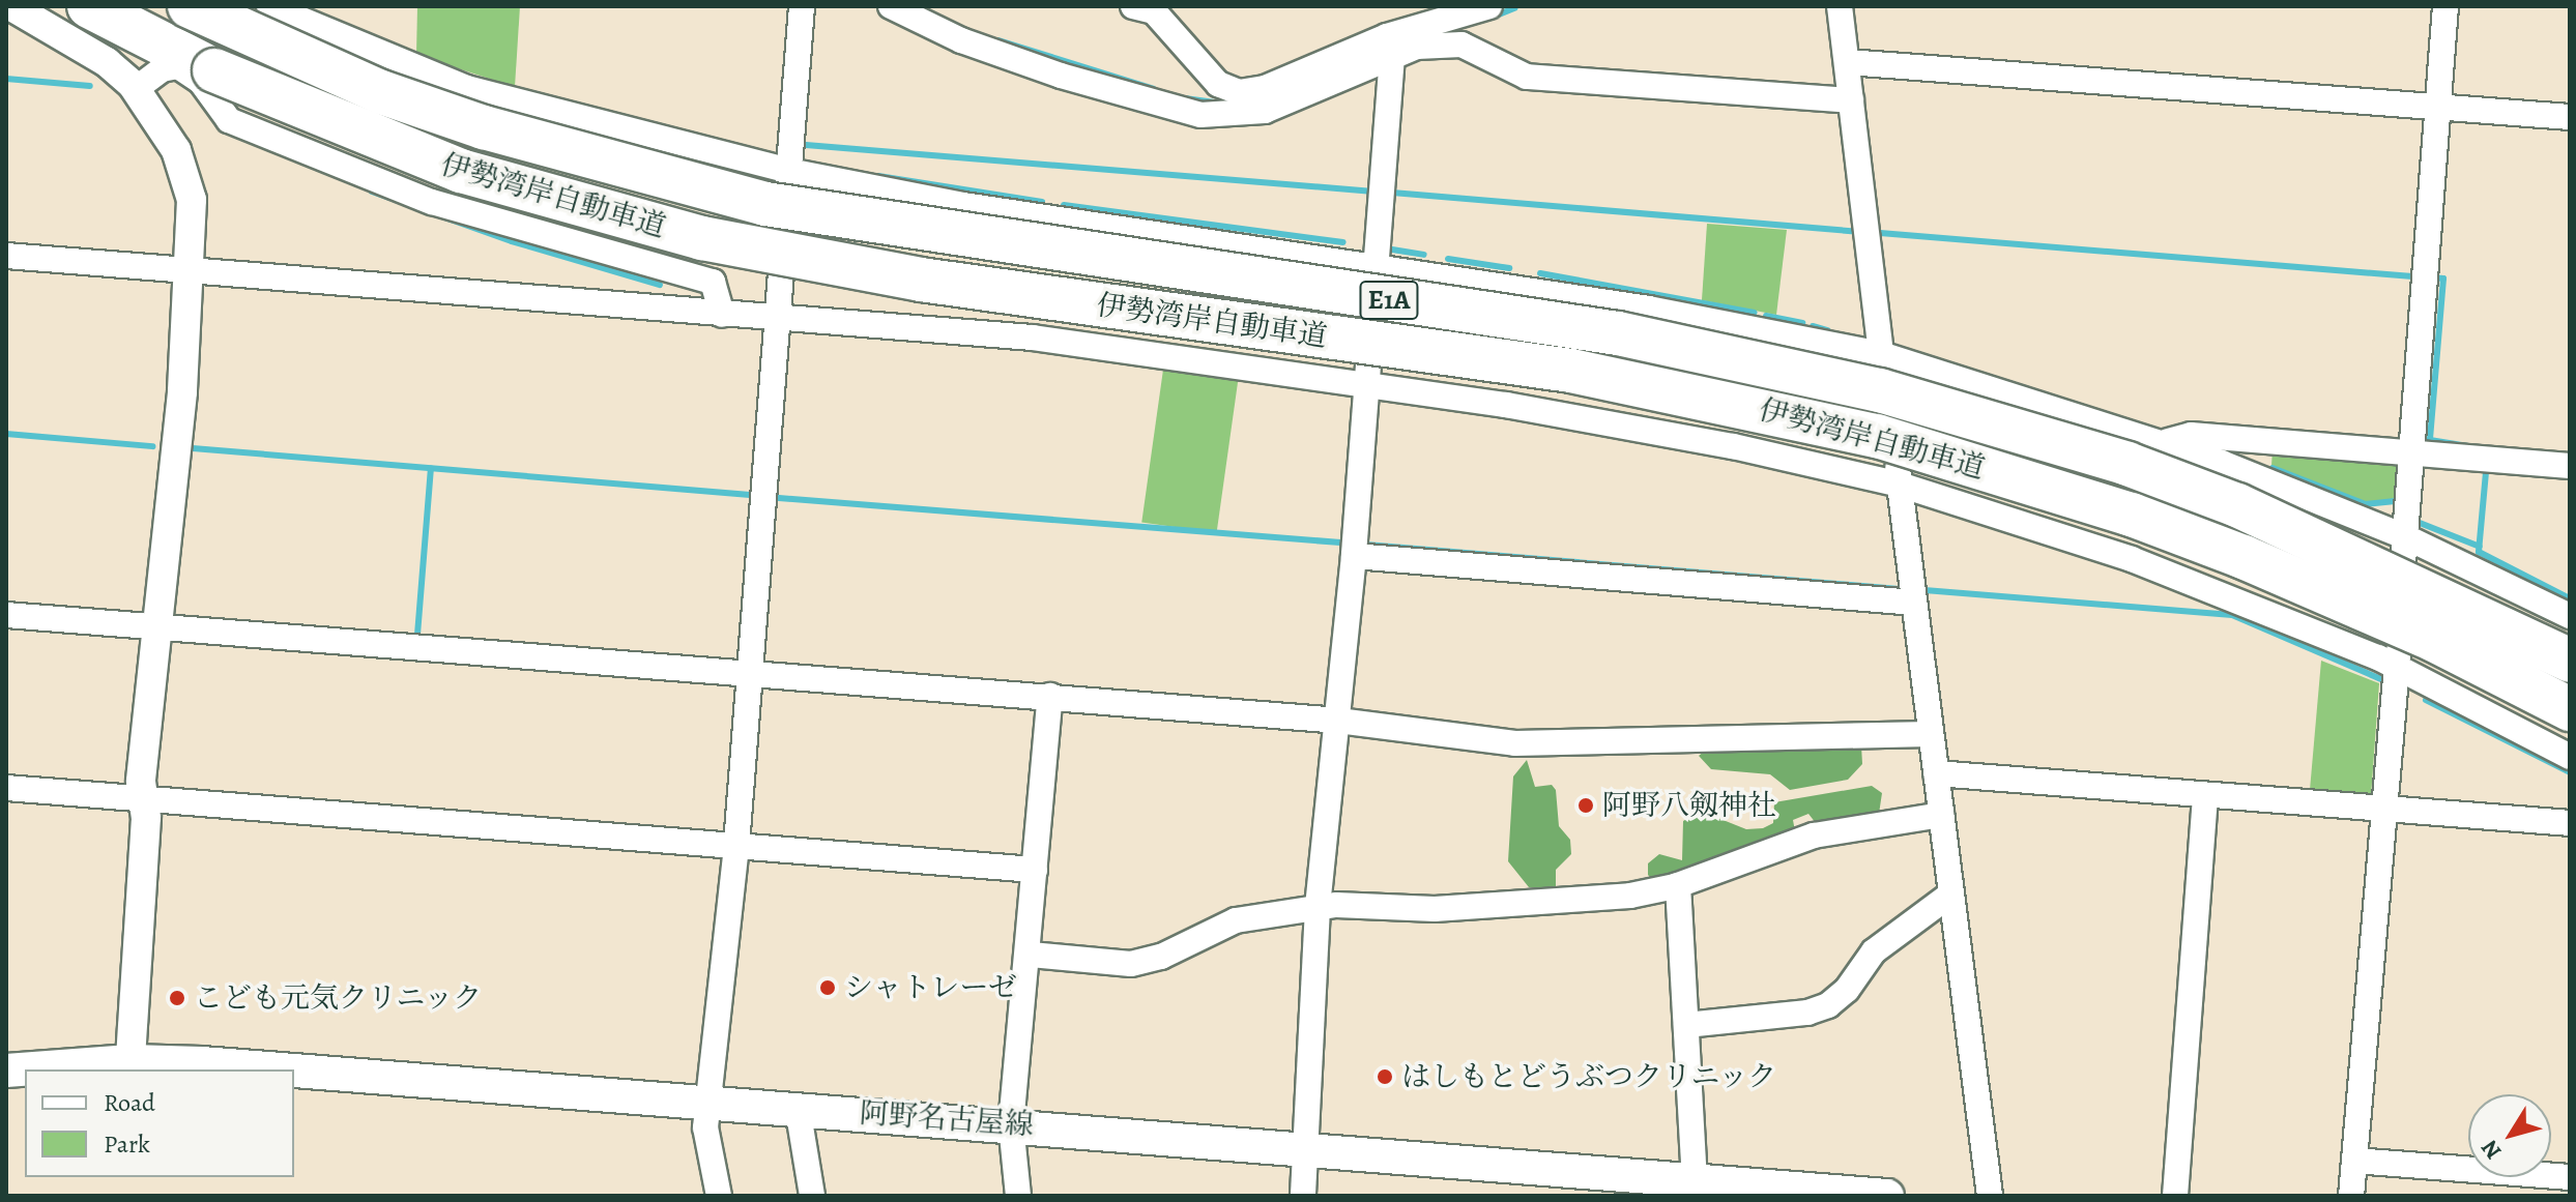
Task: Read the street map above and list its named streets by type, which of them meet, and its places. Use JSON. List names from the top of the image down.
{
  "streets": {
    "highway": ["伊勢湾岸自動車道", "E1A"],
    "main road": ["阿野名古屋線"]
  },
  "places": [
    "阿野八剱神社",
    "シャトレーゼ",
    "こども元気クリニック",
    "はしもとどうぶつクリニック"
  ],
  "legend": ["Road", "Park"],
  "north": "bottom left"
}
